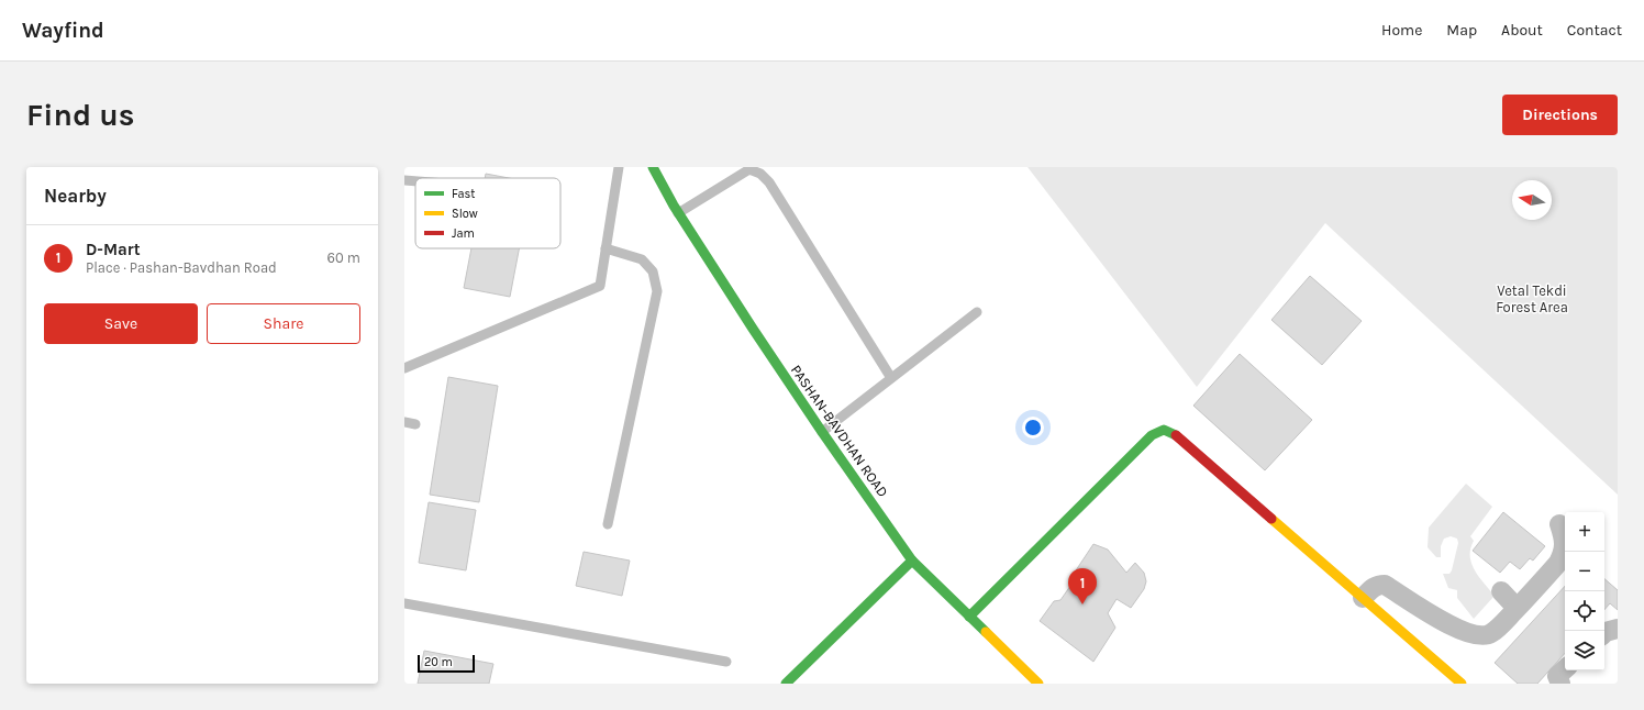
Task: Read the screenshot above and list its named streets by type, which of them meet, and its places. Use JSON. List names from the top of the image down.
{
  "streets": {
    "street": ["PASHAN-BAVDHAN ROAD"]
  },
  "parks": ["Vetal Tekdi Forest Area"],
  "legend": ["Fast", "Slow", "Jam"],
  "scale_bar": "20 m",
  "north": "left",
  "page": {
    "header": "Wayfind",
    "nav": [
      "Home",
      "Map",
      "About",
      "Contact"
    ],
    "buttons": [
      "Directions",
      ["Save", "Share"]
    ],
    "title": "Find us",
    "heading": "Nearby",
    "list": [
      {
        "mark": "1",
        "name": "D-Mart",
        "note": "Place · Pashan-Bavdhan Road",
        "value": "60 m"
      }
    ],
    "map_buttons": ["+", "−"],
    "pins": "1",
    "scale": "20 m"
  }
}
